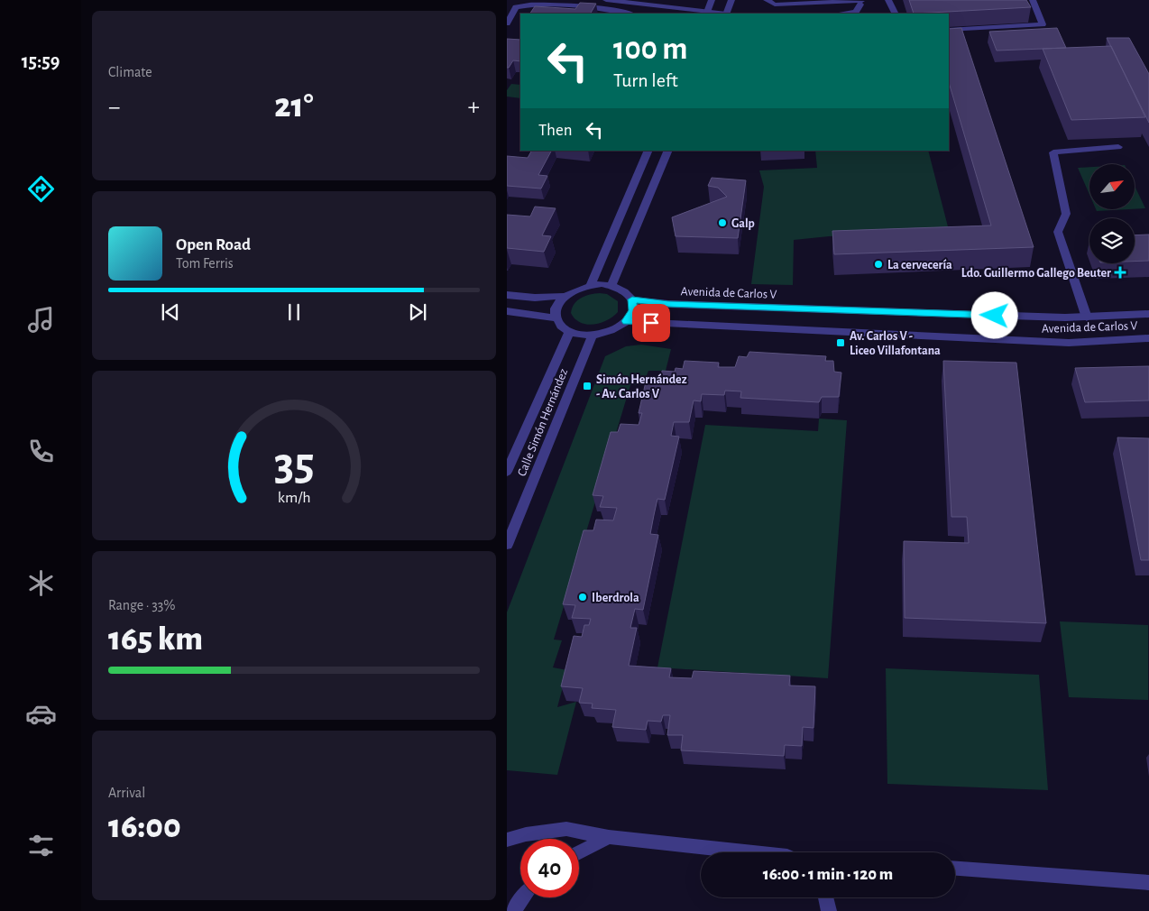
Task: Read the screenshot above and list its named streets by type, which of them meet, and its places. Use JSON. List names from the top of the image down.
{
  "streets": {
    "street": ["Avenida de Carlos V", "Calle Simón Hernández"]
  },
  "crossings": [
    ["Avenida de Carlos V", "Calle Simón Hernández"]
  ],
  "places": {
    "other": ["Galp", "La cervecería", "Iberdrola"],
    "health": ["Ldo. Guillermo Gallego Beuter"],
    "transit": ["Av. Carlos V - Liceo Villafontana", "Simón Hernández - Av. Carlos V"]
  },
  "north": "top right",
  "page": {
    "tabs": "15:59",
    "tile": [
      "Climate",
      ["Range · 33%", "165 km"],
      ["Arrival", "16:00"]
    ],
    "turn": ["100 m", "Turn left"],
    "heat": ["−", "21°", "+"],
    "then": "Then",
    "song": ["Open Road", "Tom Ferris"],
    "limit": "40",
    "trip": "16:00 · 1 min · 120 m",
    "gauge": ["35", "km/h"]
  }
}
